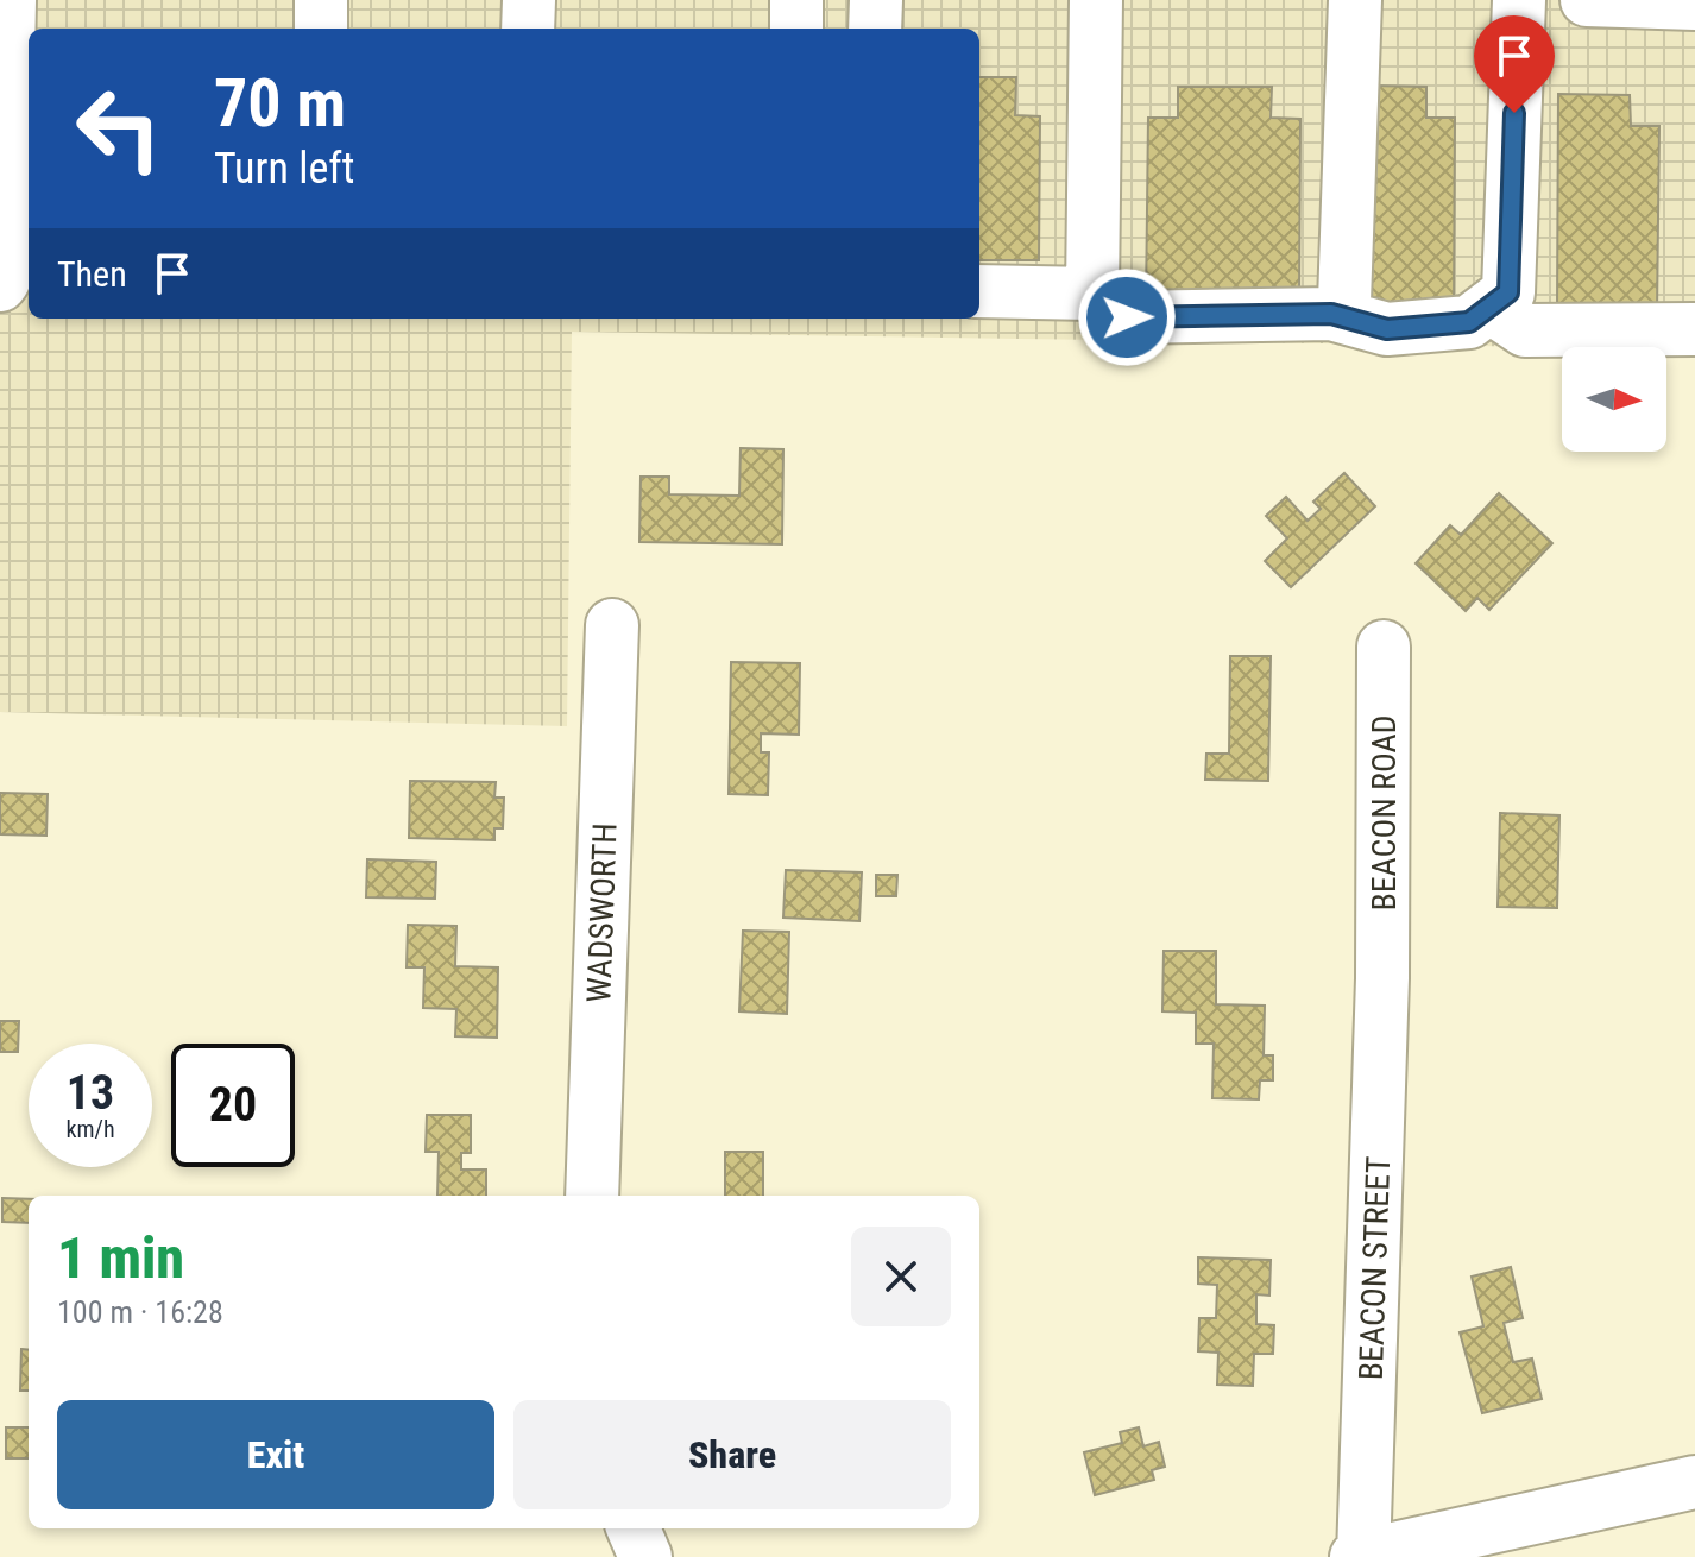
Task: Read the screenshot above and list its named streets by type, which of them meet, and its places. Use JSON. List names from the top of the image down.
{
  "streets": {
    "street": ["BEACON ROAD", "WADSWORTH", "BEACON STREET"]
  },
  "crossings": [
    ["BEACON ROAD", "BEACON STREET"]
  ],
  "north": "right",
  "page": {
    "turn": ["70 m", "Turn left"],
    "then": "Then",
    "speed": "13 km/h",
    "limit": "20",
    "heading": ["1 min", "100 m · 16:28"],
    "buttons": ["Exit", "Share"]
  }
}
